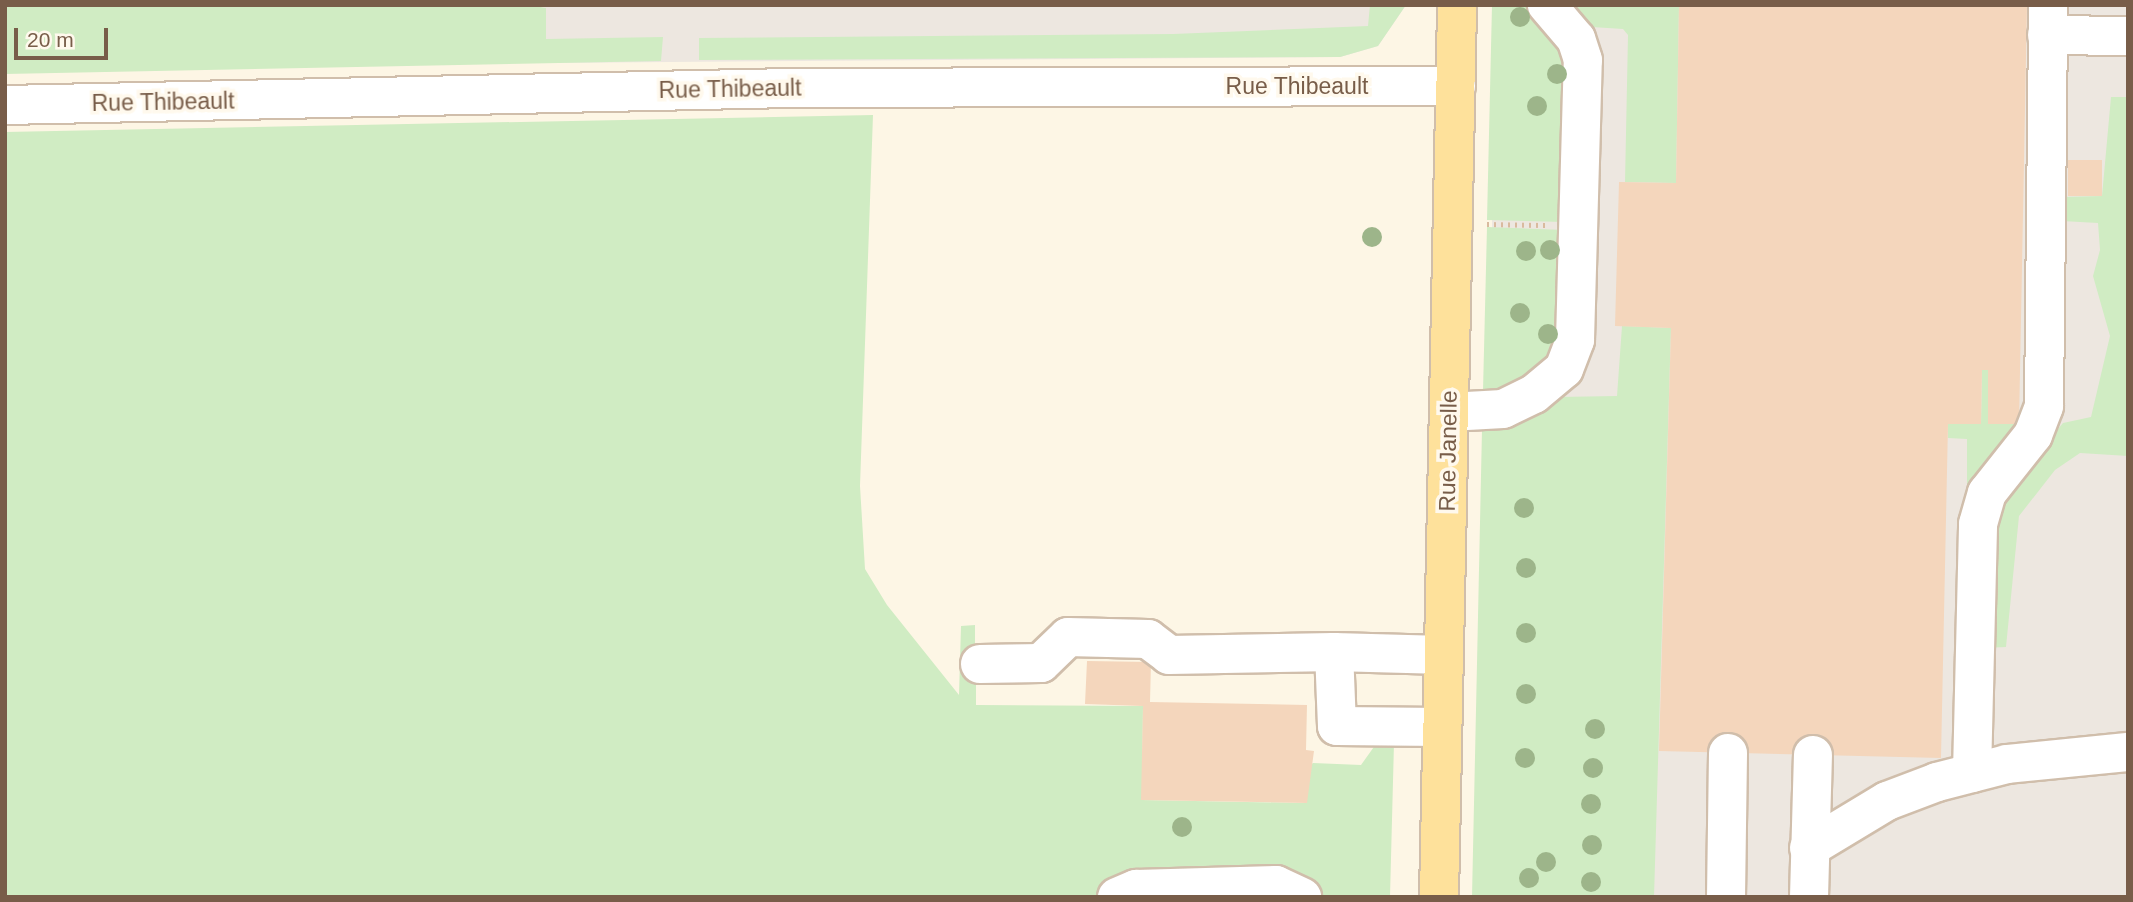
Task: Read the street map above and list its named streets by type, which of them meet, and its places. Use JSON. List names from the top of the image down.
{
  "streets": {
    "main road": ["Rue Janelle"],
    "street": ["Rue Thibeault"]
  },
  "crossings": [
    ["Rue Thibeault", "Rue Janelle"]
  ],
  "scale_bar": "20 m"
}
